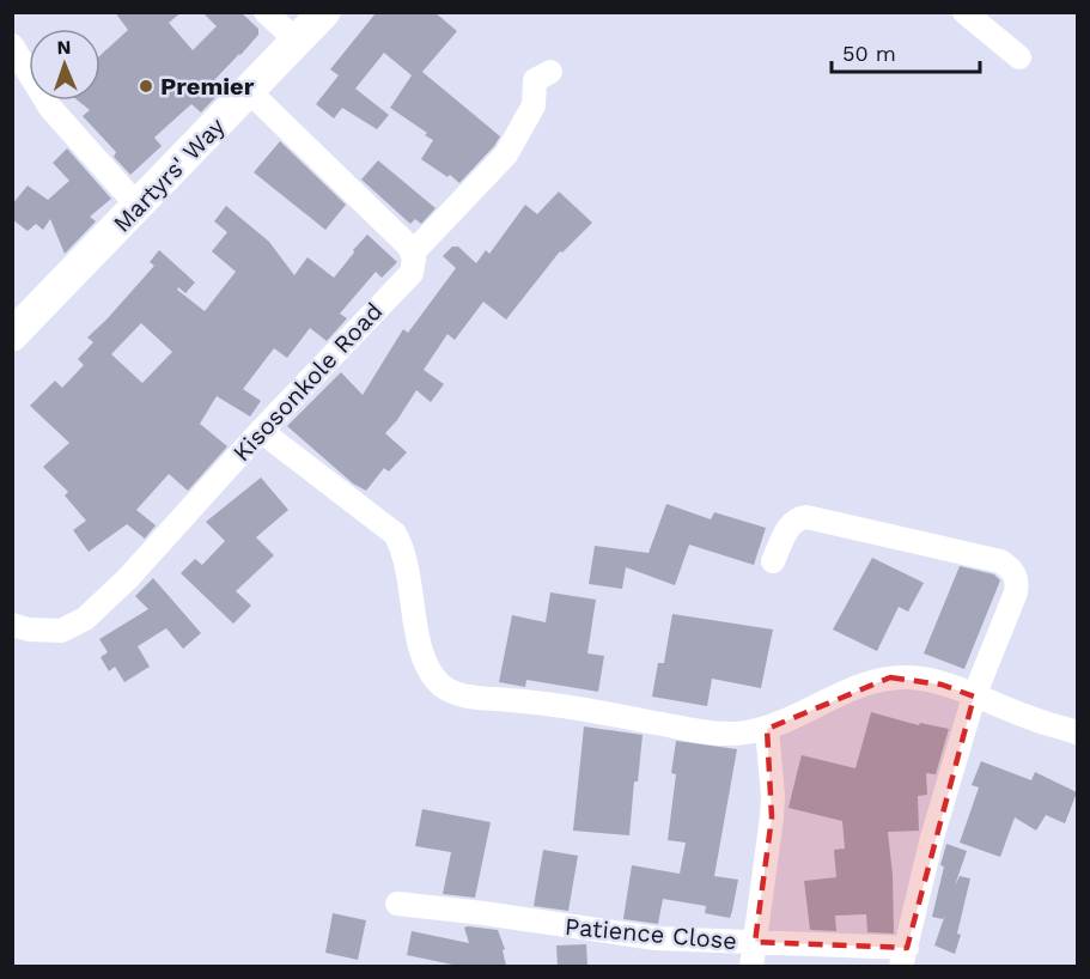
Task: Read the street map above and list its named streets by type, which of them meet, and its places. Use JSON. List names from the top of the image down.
{
  "streets": {
    "main road": ["Martyrs' Way"],
    "street": ["Kisosonkole Road", "Patience Close"]
  },
  "places": ["Premier"],
  "scale_bar": "50 m",
  "north": "top"
}
